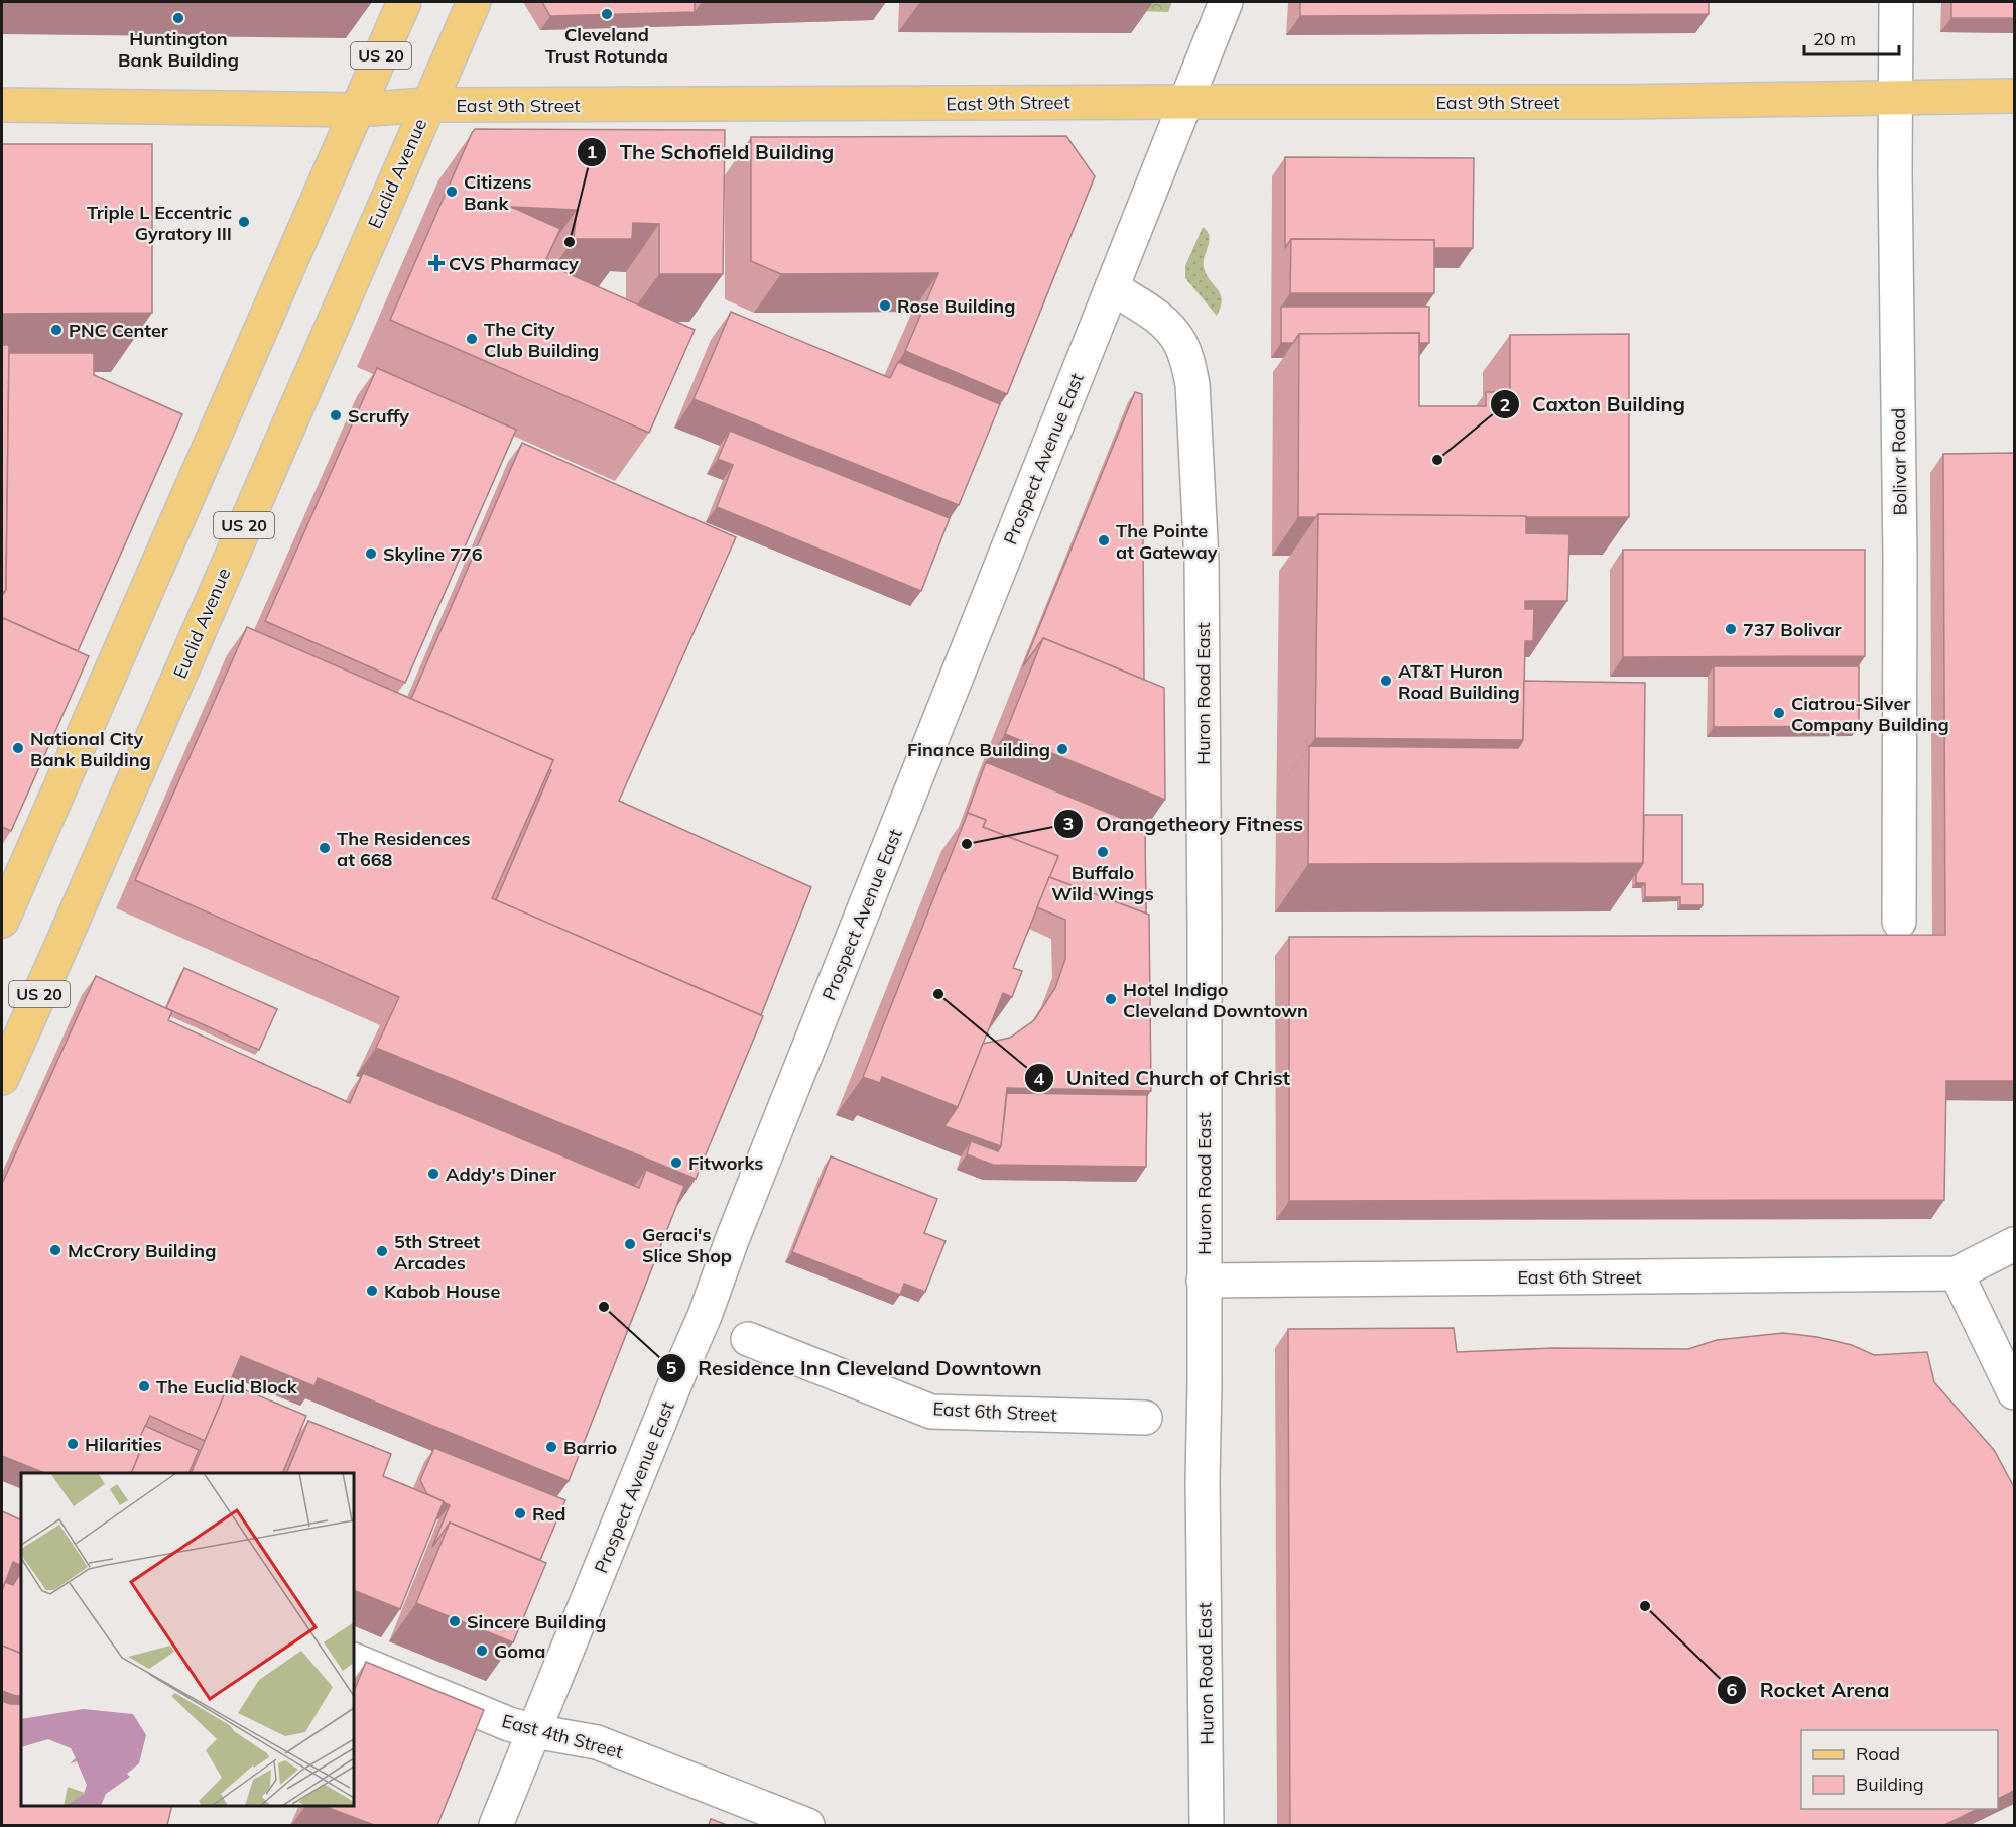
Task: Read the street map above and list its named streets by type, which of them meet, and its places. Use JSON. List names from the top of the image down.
{
  "streets": {
    "main road": ["US 20", "East 9th Street", "Euclid Avenue"],
    "street": [
      "Prospect Avenue East",
      "Bolivar Road",
      "Huron Road East",
      "East 6th Street",
      "East 4th Street"
    ]
  },
  "crossings": [
    ["US 20", "East 9th Street"],
    ["East 9th Street", "Euclid Avenue"],
    ["East 9th Street", "Prospect Avenue East"],
    ["East 9th Street", "Bolivar Road"],
    ["Prospect Avenue East", "Huron Road East"],
    ["Prospect Avenue East", "East 4th Street"],
    ["Huron Road East", "East 6th Street"]
  ],
  "places": {
    "other": [
      "Cleveland Trust Rotunda",
      "Huntington Bank Building",
      "Citizens Bank",
      "Triple L Eccentric Gyratory III",
      "The Schofield Building",
      "Rose Building",
      "PNC Center",
      "The City Club Building",
      "Scruffy",
      "Caxton Building",
      "The Pointe at Gateway",
      "Skyline 776",
      "737 Bolivar",
      "AT&T Huron Road Building",
      "Ciatrou-Silver Company Building",
      "National City Bank Building",
      "Finance Building",
      "Orangetheory Fitness",
      "The Residences at 668",
      "Buffalo Wild Wings",
      "United Church of Christ",
      "Hotel Indigo Cleveland Downtown",
      "Fitworks",
      "Addy's Diner",
      "Geraci's Slice Shop",
      "McCrory Building",
      "5th Street Arcades",
      "Kabob House",
      "Residence Inn Cleveland Downtown",
      "The Euclid Block",
      "Hilarities",
      "Barrio",
      "Red",
      "Rocket Arena",
      "Sincere Building",
      "Goma"
    ],
    "health": ["CVS Pharmacy"]
  },
  "legend": ["Road", "Building"],
  "scale_bar": "20 m"
}
